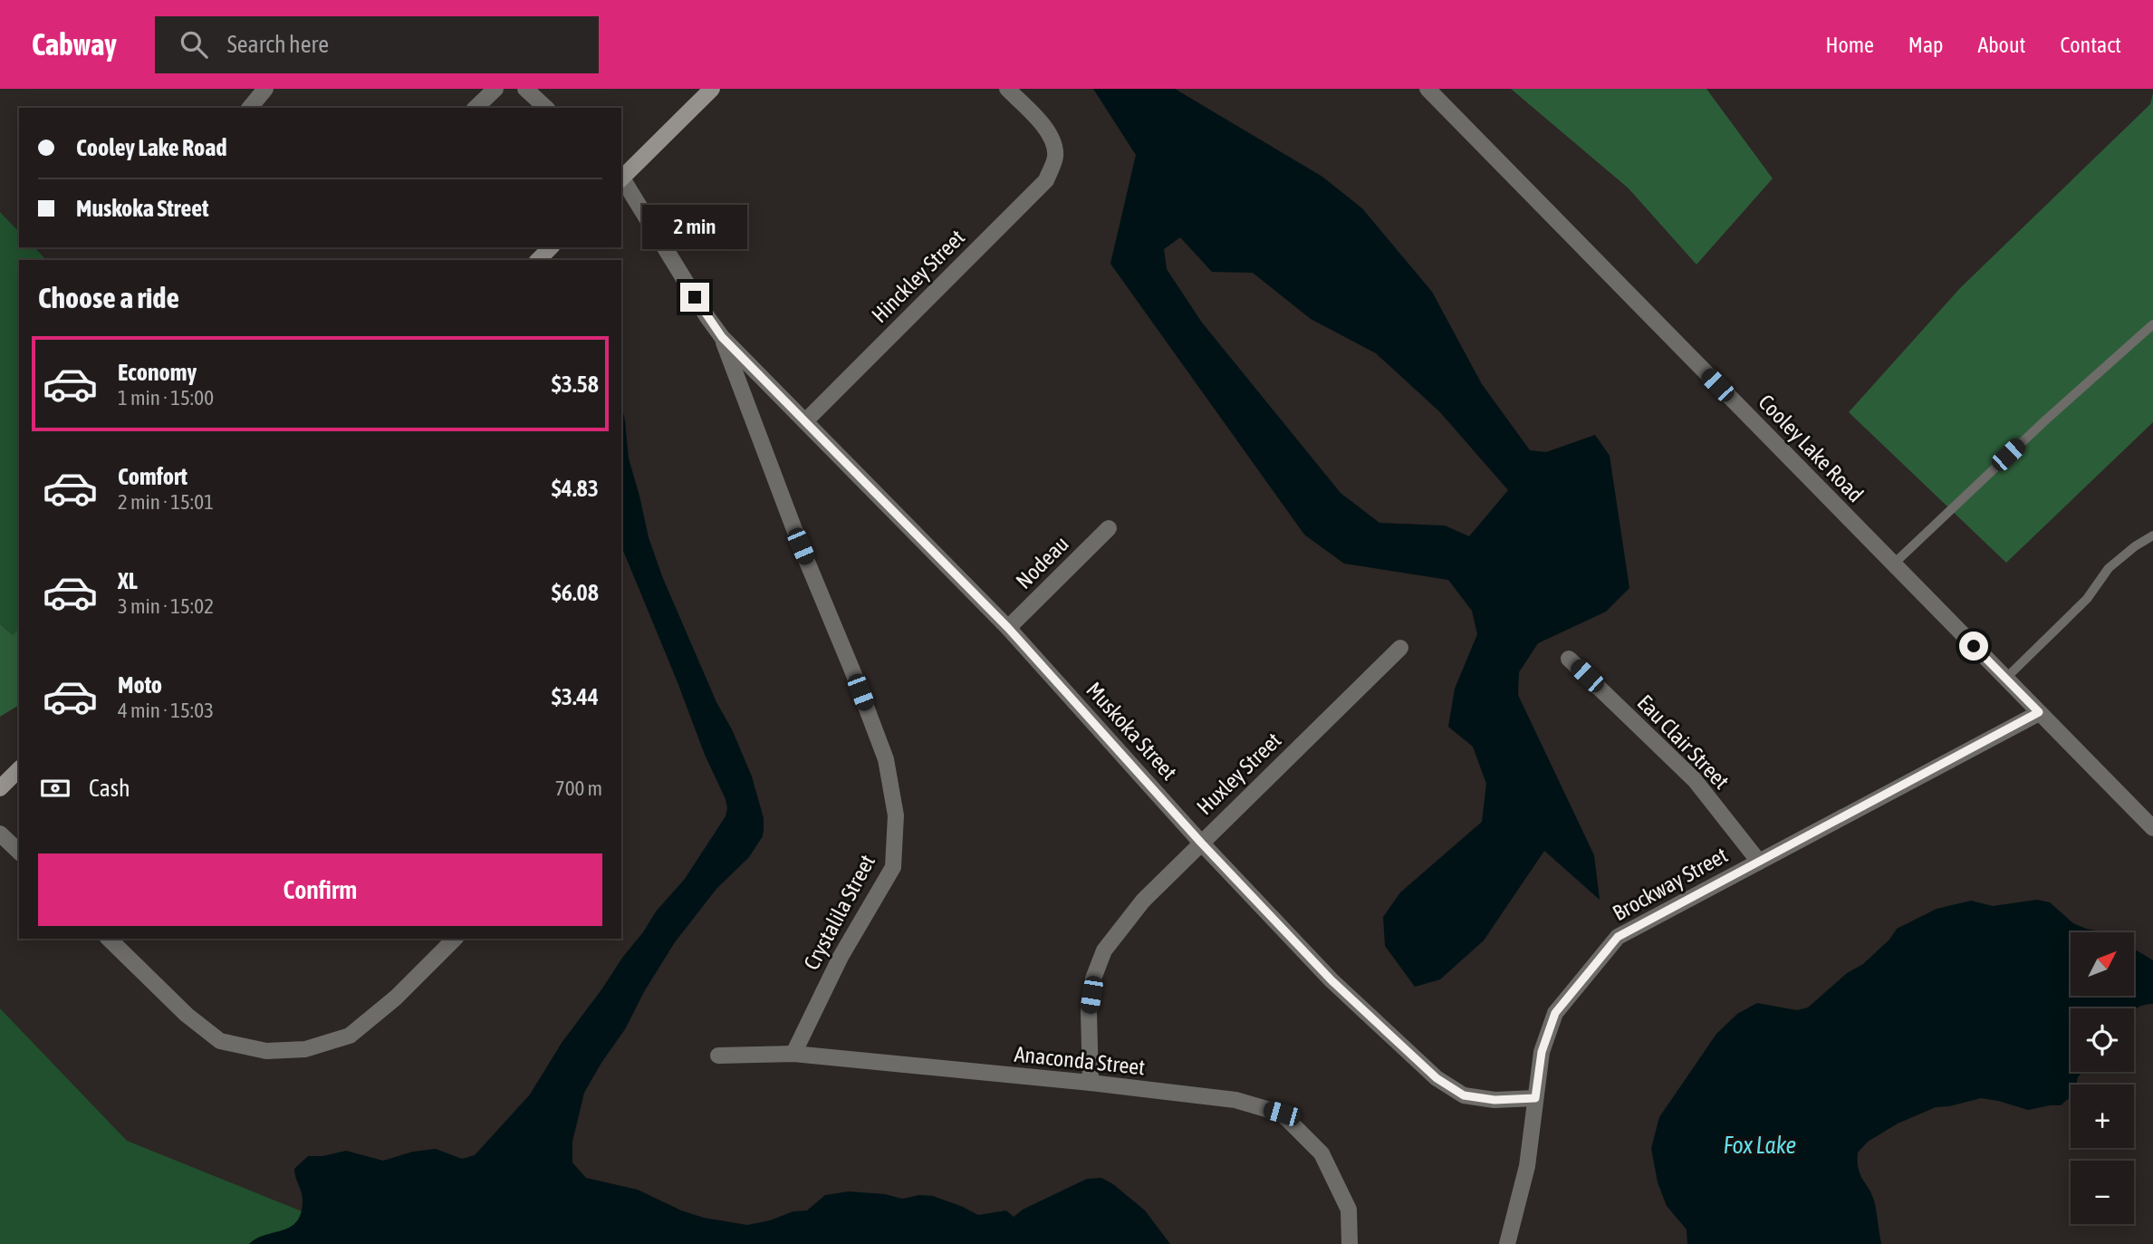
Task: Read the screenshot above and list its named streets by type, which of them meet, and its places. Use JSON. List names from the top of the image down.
{
  "streets": {
    "street": [
      "Hinckley Street",
      "Cooley Lake Road",
      "Nodeau",
      "Muskoka Street",
      "Eau Clair Street",
      "Huxley Street",
      "Brockway Street",
      "Crystalila Street",
      "Anaconda Street"
    ]
  },
  "crossings": [
    ["Hinckley Street", "Muskoka Street"],
    ["Cooley Lake Road", "Brockway Street"],
    ["Nodeau", "Muskoka Street"],
    ["Muskoka Street", "Huxley Street"],
    ["Muskoka Street", "Brockway Street"],
    ["Muskoka Street", "Crystalila Street"],
    ["Eau Clair Street", "Brockway Street"],
    ["Huxley Street", "Anaconda Street"],
    ["Crystalila Street", "Anaconda Street"]
  ],
  "water": ["Fox Lake"],
  "north": "top right",
  "page": {
    "header": "Cabway",
    "search": "Search here",
    "nav": [
      "Home",
      "Map",
      "About",
      "Contact"
    ],
    "banner": ["Cooley Lake Road", "Muskoka Street"],
    "bubble": "2 min",
    "heading": "Choose a ride",
    "list": [
      {
        "name": "Economy",
        "note": "1 min · 15:00",
        "value": "$3.58"
      },
      {
        "name": "Comfort",
        "note": "2 min · 15:01",
        "value": "$4.83"
      },
      {
        "name": "XL",
        "note": "3 min · 15:02",
        "value": "$6.08"
      },
      {
        "name": "Moto",
        "note": "4 min · 15:03",
        "value": "$3.44"
      }
    ],
    "pay": ["Cash", "700 m"],
    "buttons": "Confirm",
    "map_buttons": ["+", "−"]
  }
}
